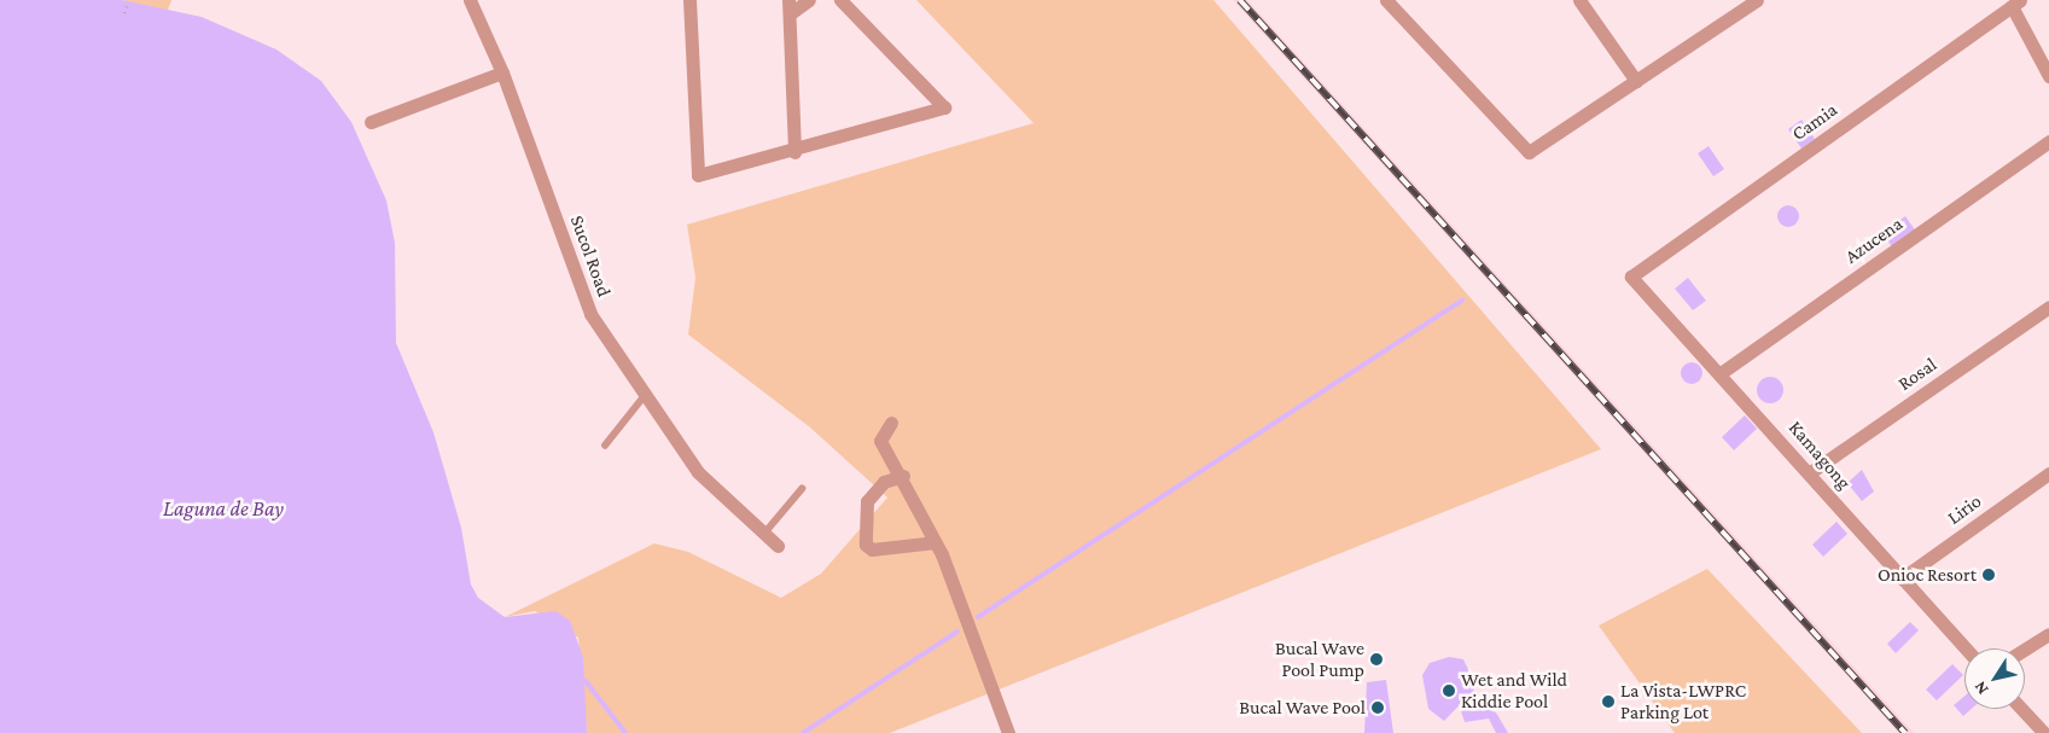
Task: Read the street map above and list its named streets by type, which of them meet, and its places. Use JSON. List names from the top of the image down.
{
  "streets": {
    "street": [
      "Camia",
      "Azucena",
      "Sucol Road",
      "Rosal",
      "Kamagong",
      "Lirio"
    ]
  },
  "crossings": [
    ["Camia", "Kamagong"],
    ["Azucena", "Kamagong"],
    ["Rosal", "Kamagong"],
    ["Kamagong", "Lirio"]
  ],
  "water": ["Laguna de Bay"],
  "places": [
    "Onioc Resort",
    "Bucal Wave Pool Pump",
    "Wet and Wild Kiddie Pool",
    "La Vista-LWPRC Parking Lot",
    "Bucal Wave Pool"
  ],
  "north": "bottom left"
}
